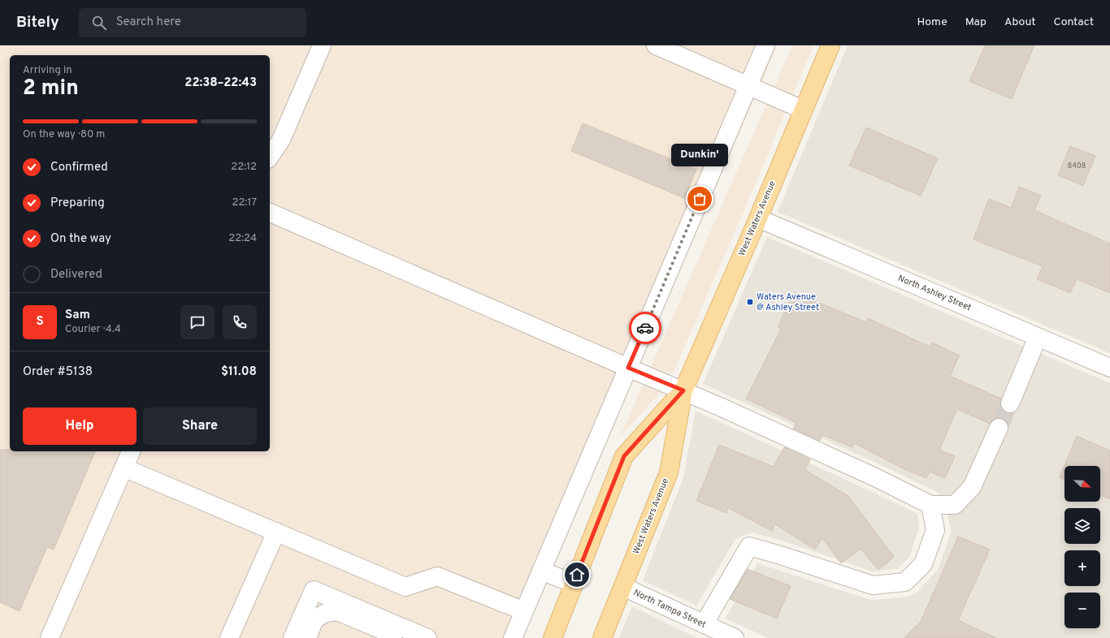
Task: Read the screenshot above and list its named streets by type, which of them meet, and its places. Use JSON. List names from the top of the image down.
{
  "streets": {
    "main road": ["West Waters Avenue"],
    "street": ["North Ashley Street", "North Tampa Street"]
  },
  "crossings": [
    ["West Waters Avenue", "North Ashley Street"],
    ["West Waters Avenue", "North Tampa Street"]
  ],
  "places": {
    "other": ["Dunkin'"],
    "transit": ["Waters Avenue @ Ashley Street"]
  },
  "house_numbers": ["8408"],
  "north": "bottom right",
  "page": {
    "header": "Bitely",
    "search": "Search here",
    "nav": [
      "Home",
      "Map",
      "About",
      "Contact"
    ],
    "heading": ["2 min", "Arriving in", "22:38–22:43"],
    "panel": [
      "Sam",
      "Courier · 4.4",
      "Order #5138",
      "$11.08"
    ],
    "bar": "On the way · 80 m",
    "bubble": "Dunkin'",
    "list": [
      ["Confirmed", "22:12"],
      ["Preparing", "22:17"],
      ["On the way", "22:24"],
      "Delivered"
    ],
    "round": "S",
    "buttons": ["Help", "Share"],
    "map_buttons": ["+", "−"]
  }
}
